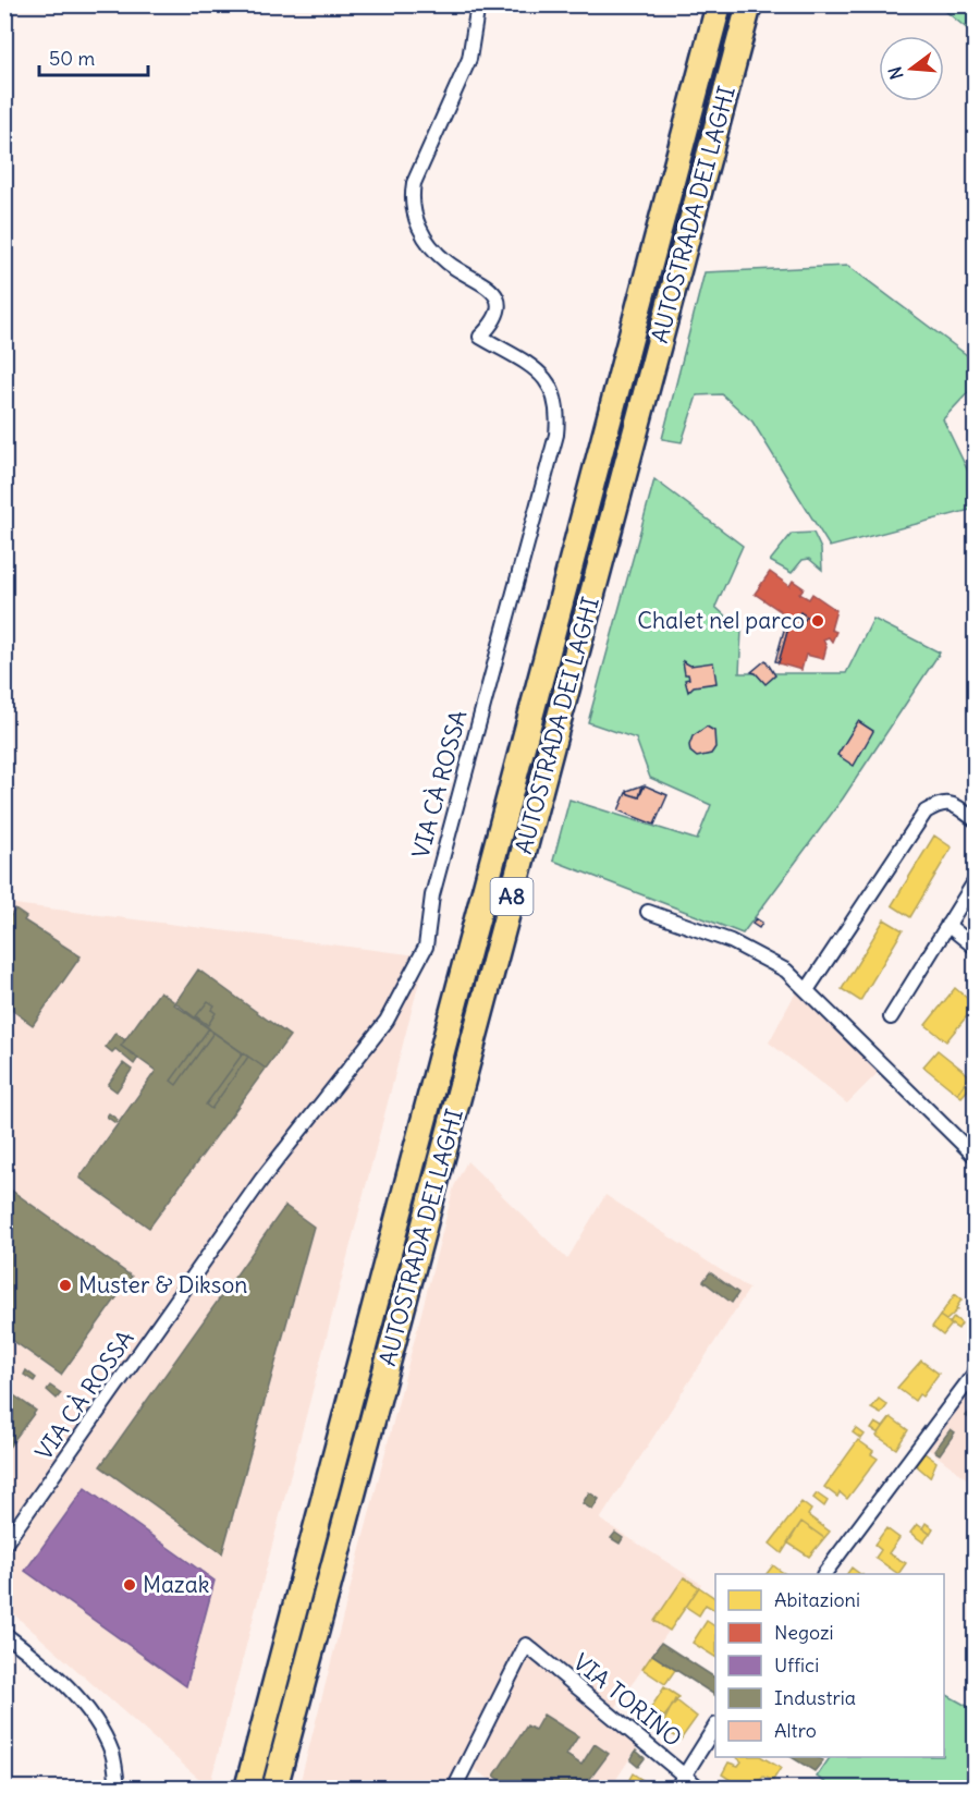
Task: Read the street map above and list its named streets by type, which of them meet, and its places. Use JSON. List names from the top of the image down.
{
  "streets": {
    "highway": ["AUTOSTRADA DEI LAGHI", "A8"],
    "street": ["VIA CÀ ROSSA", "VIA TORINO"]
  },
  "places": ["Chalet nel parco", "Muster & Dikson", "Mazak"],
  "legend": [
    "Abitazioni",
    "Negozi",
    "Uffici",
    "Industria",
    "Altro"
  ],
  "scale_bar": "50 m",
  "north": "left"
}
